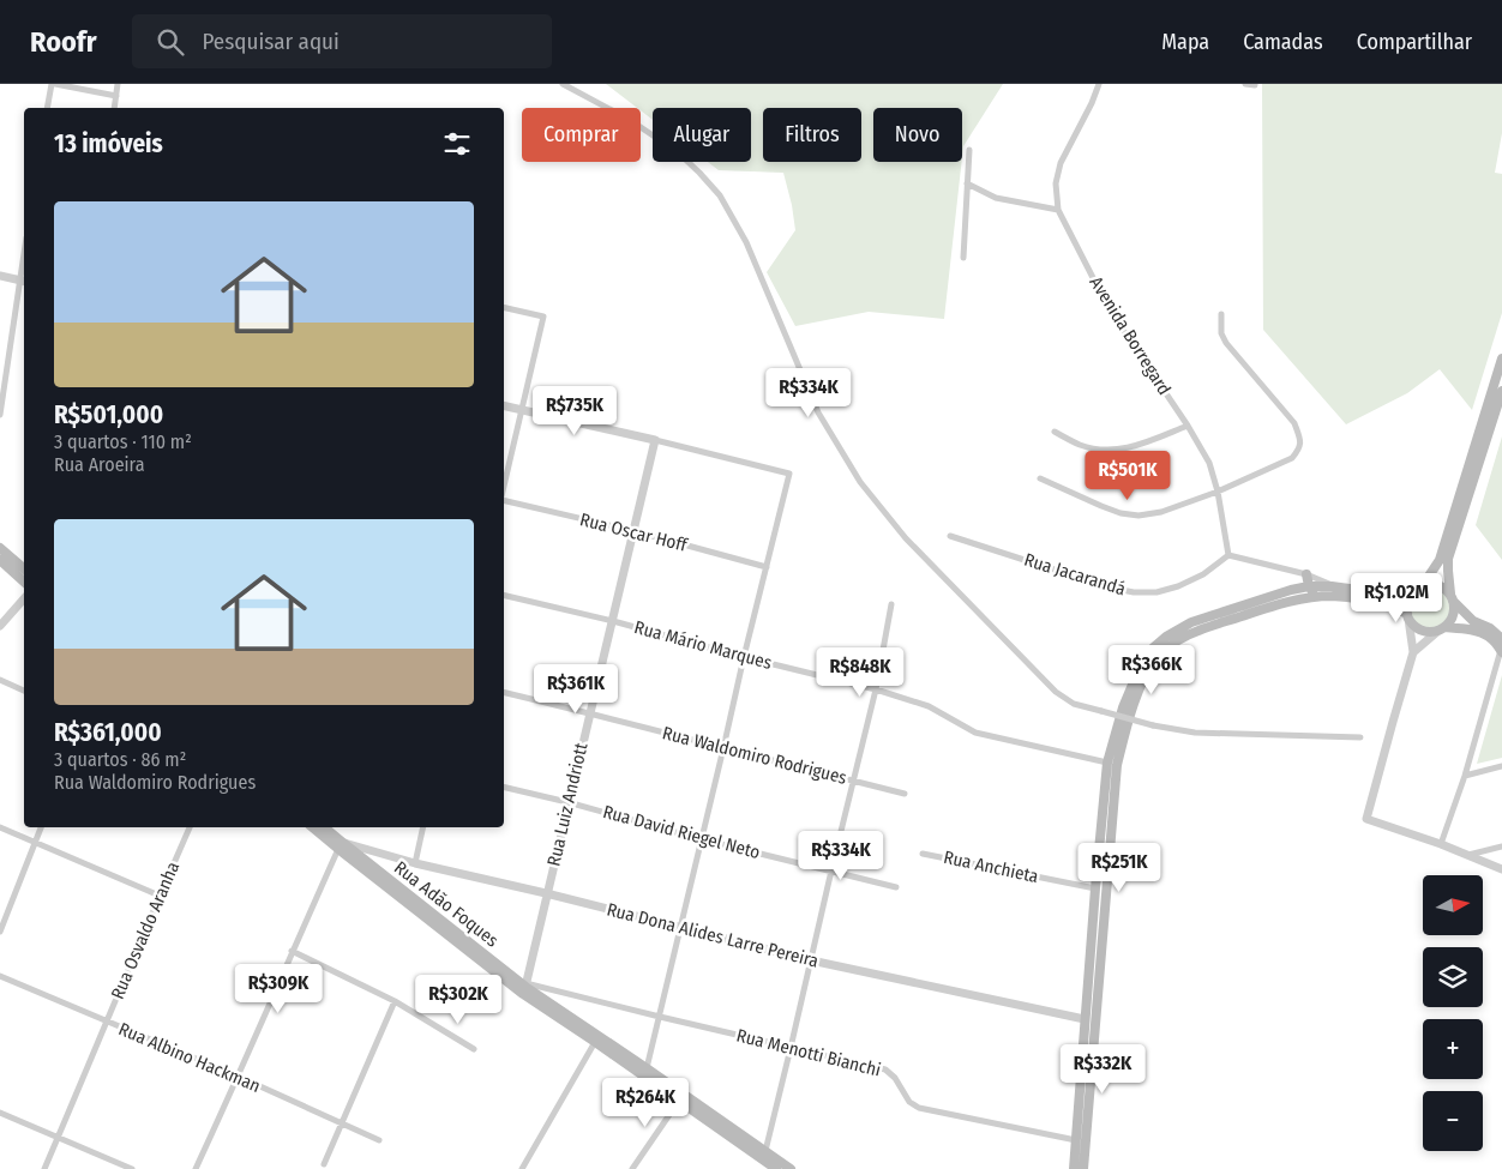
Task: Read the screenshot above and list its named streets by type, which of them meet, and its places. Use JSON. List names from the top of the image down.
{
  "streets": {
    "main road": ["Rua Adão Foques"],
    "street": [
      "Avenida Borregard",
      "Rua Oscar Hoff",
      "Rua Jacarandá",
      "Rua Mário Marques",
      "Rua Waldomiro Rodrigues",
      "Rua Luiz Andriott",
      "Rua David Riegel Neto",
      "Rua Anchieta",
      "Rua Osvaldo Aranha",
      "Rua Dona Alides Larre Pereira",
      "Rua Menotti Bianchi",
      "Rua Albino Hackman"
    ]
  },
  "crossings": [
    ["Avenida Borregard", "Rua Jacarandá"],
    ["Rua Oscar Hoff", "Rua Luiz Andriott"],
    ["Rua Mário Marques", "Rua Luiz Andriott"],
    ["Rua Waldomiro Rodrigues", "Rua Luiz Andriott"],
    ["Rua Luiz Andriott", "Rua David Riegel Neto"],
    ["Rua Luiz Andriott", "Rua Adão Foques"],
    ["Rua Luiz Andriott", "Rua Dona Alides Larre Pereira"],
    ["Rua Luiz Andriott", "Rua Menotti Bianchi"],
    ["Rua Adão Foques", "Rua Dona Alides Larre Pereira"],
    ["Rua Adão Foques", "Rua Menotti Bianchi"],
    ["Rua Osvaldo Aranha", "Rua Albino Hackman"]
  ],
  "north": "right",
  "page": {
    "header": "Roofr",
    "search": "Pesquisar aqui",
    "nav": ["Mapa", "Camadas", "Compartilhar"],
    "chip": [
      "Comprar",
      "Alugar",
      "Filtros",
      "Novo"
    ],
    "heading": "13 imóveis",
    "list": [
      {
        "name": "R$501,000",
        "note": "3 quartos · 110 m² · Rua Aroeira"
      },
      {
        "name": "R$361,000",
        "note": "3 quartos · 86 m² · Rua Waldomiro Rodrigues"
      }
    ],
    "price": [
      "R$334K",
      "R$735K",
      "R$501K",
      "R$1.02M",
      "R$366K",
      "R$848K",
      "R$361K",
      "R$334K",
      "R$251K",
      "R$309K",
      "R$302K",
      "R$332K",
      "R$264K"
    ],
    "map_buttons": ["+", "−"]
  }
}
